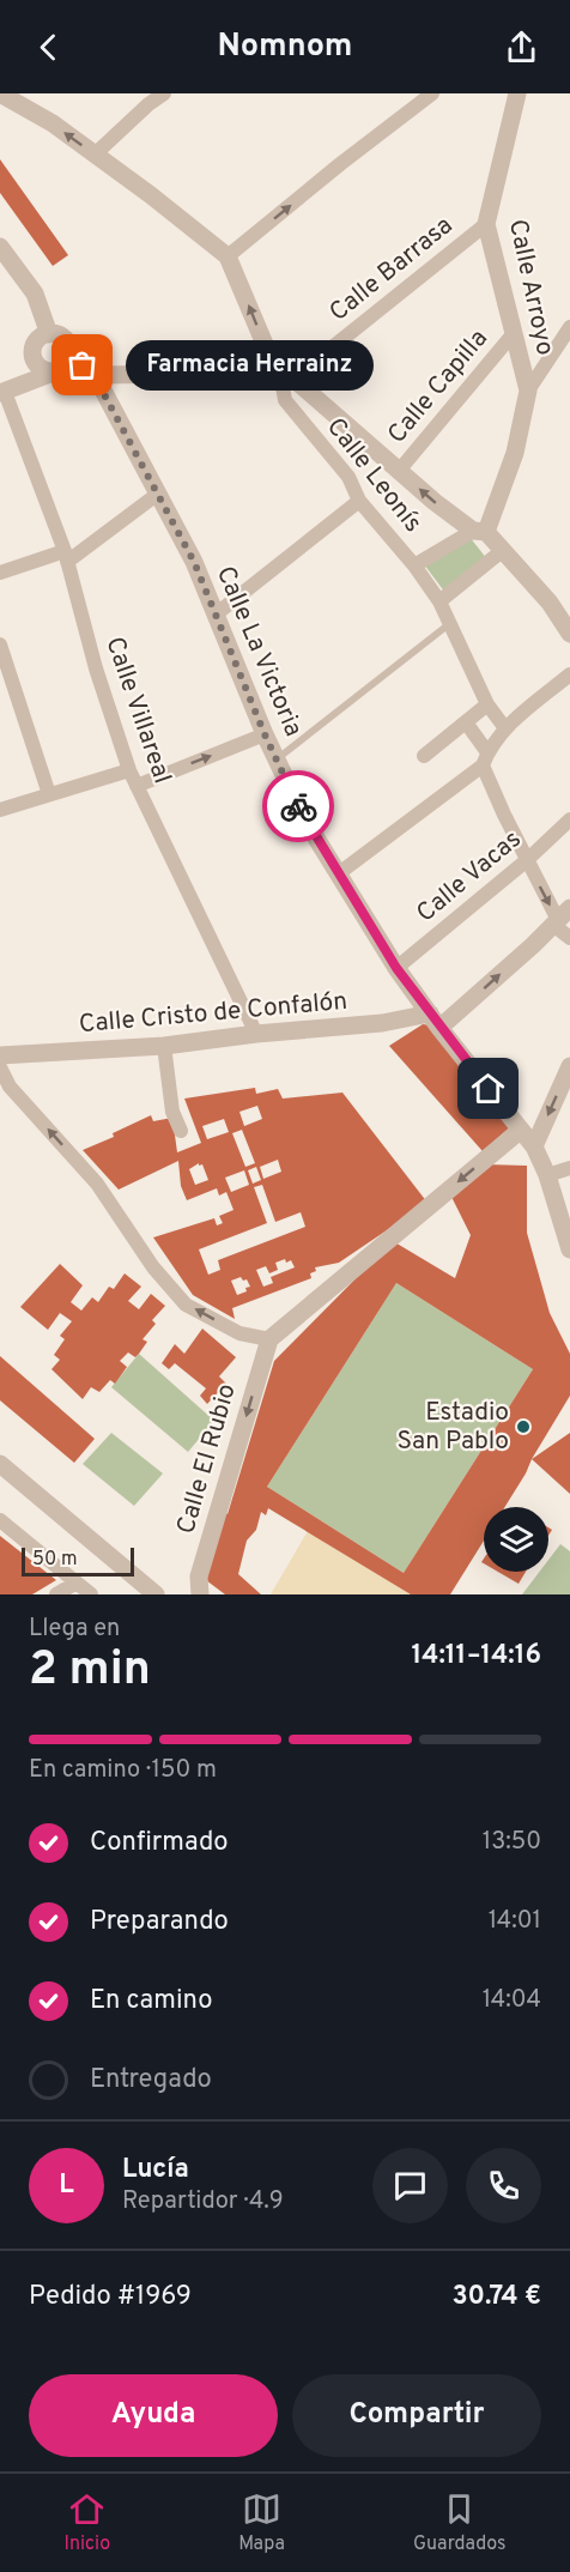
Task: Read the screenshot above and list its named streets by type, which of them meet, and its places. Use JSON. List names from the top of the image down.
{
  "streets": {
    "street": [
      "Calle Barrasa",
      "Calle Arroyo",
      "Calle Capilla",
      "Calle Leonís",
      "Calle La Victoria",
      "Calle Villareal",
      "Calle Vacas",
      "Calle Cristo de Confalón",
      "Calle El Rubio"
    ]
  },
  "crossings": [
    ["Calle Barrasa", "Calle Arroyo"],
    ["Calle Barrasa", "Calle Leonís"],
    ["Calle Arroyo", "Calle Capilla"],
    ["Calle La Victoria", "Calle Vacas"],
    ["Calle La Victoria", "Calle Cristo de Confalón"],
    ["Calle Villareal", "Calle Cristo de Confalón"]
  ],
  "one_way": ["Calle El Rubio"],
  "places": ["Farmacia Herrainz", "Estadio San Pablo"],
  "scale_bar": "50 m",
  "page": {
    "header": "Nomnom",
    "bubble": "Farmacia Herrainz",
    "scale": "50 m",
    "heading": ["2 min", "Llega en", "14:11–14:16"],
    "panel": [
      "Lucía",
      "Repartidor · 4.9",
      "Pedido #1969",
      "30.74 €"
    ],
    "bar": "En camino · 150 m",
    "list": [
      ["Confirmado", "13:50"],
      ["Preparando", "14:01"],
      ["En camino", "14:04"],
      "Entregado"
    ],
    "round": "L",
    "buttons": ["Ayuda", "Compartir"],
    "tabs": ["Inicio", "Mapa", "Guardados"]
  }
}
